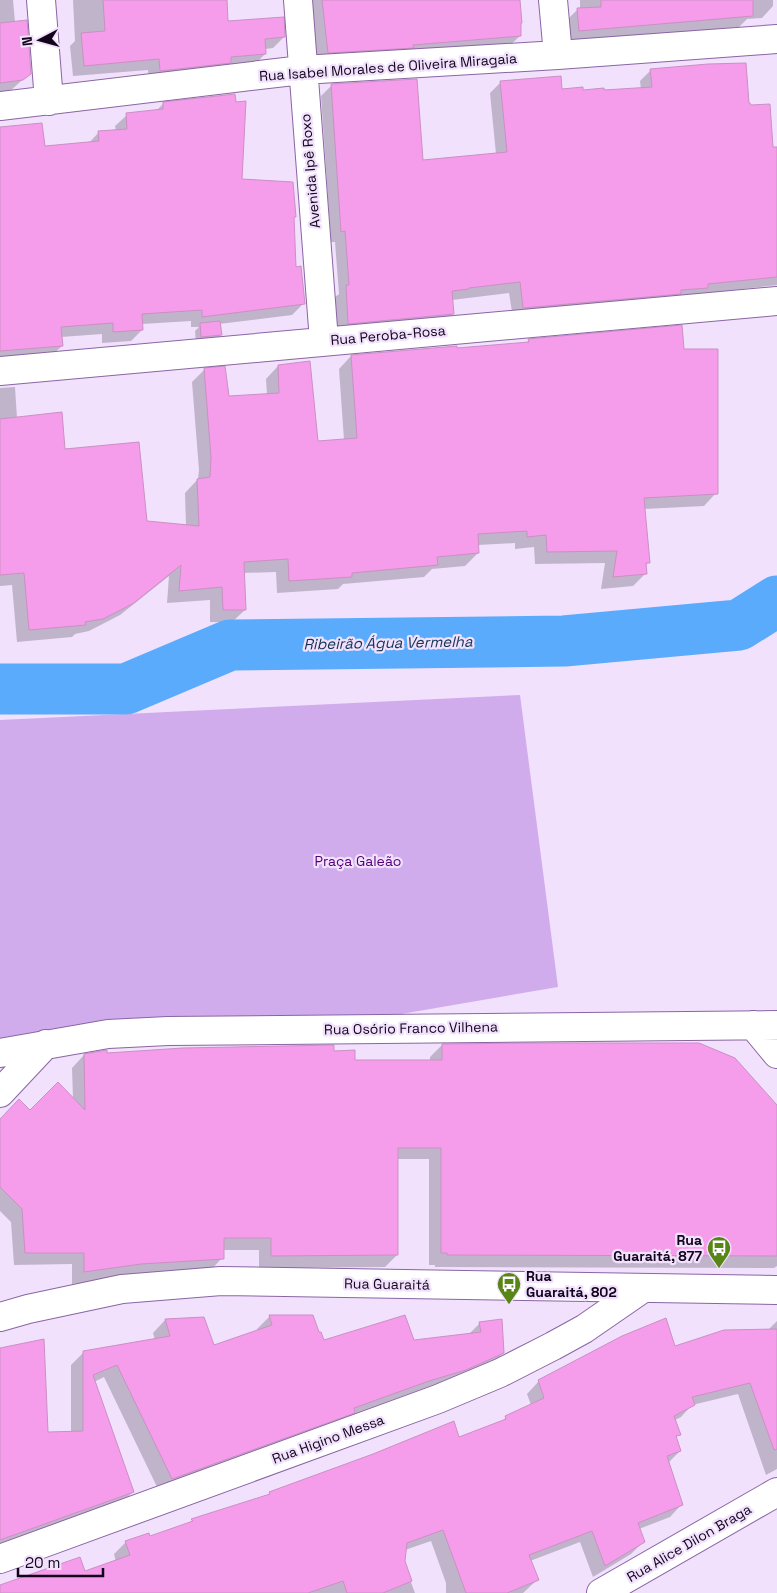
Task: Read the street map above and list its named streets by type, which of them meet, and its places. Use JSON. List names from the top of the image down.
{
  "streets": {
    "street": [
      "Rua Isabel Morales de Oliveira Miragaia",
      "Avenida Ipê Roxo",
      "Rua Peroba-Rosa",
      "Rua Osório Franco Vilhena",
      "Rua Guaraitá",
      "Rua Higino Messa",
      "Rua Alice Dilon Braga"
    ]
  },
  "crossings": [
    ["Rua Isabel Morales de Oliveira Miragaia", "Avenida Ipê Roxo"],
    ["Avenida Ipê Roxo", "Rua Peroba-Rosa"],
    ["Rua Guaraitá", "Rua Higino Messa"]
  ],
  "water": ["Ribeirão Água Vermelha"],
  "parks": ["Praça Galeão"],
  "places": {
    "bus stop": ["Rua Guaraitá, 877", "Rua Guaraitá, 802"]
  },
  "scale_bar": "20 m",
  "north": "left"
}
